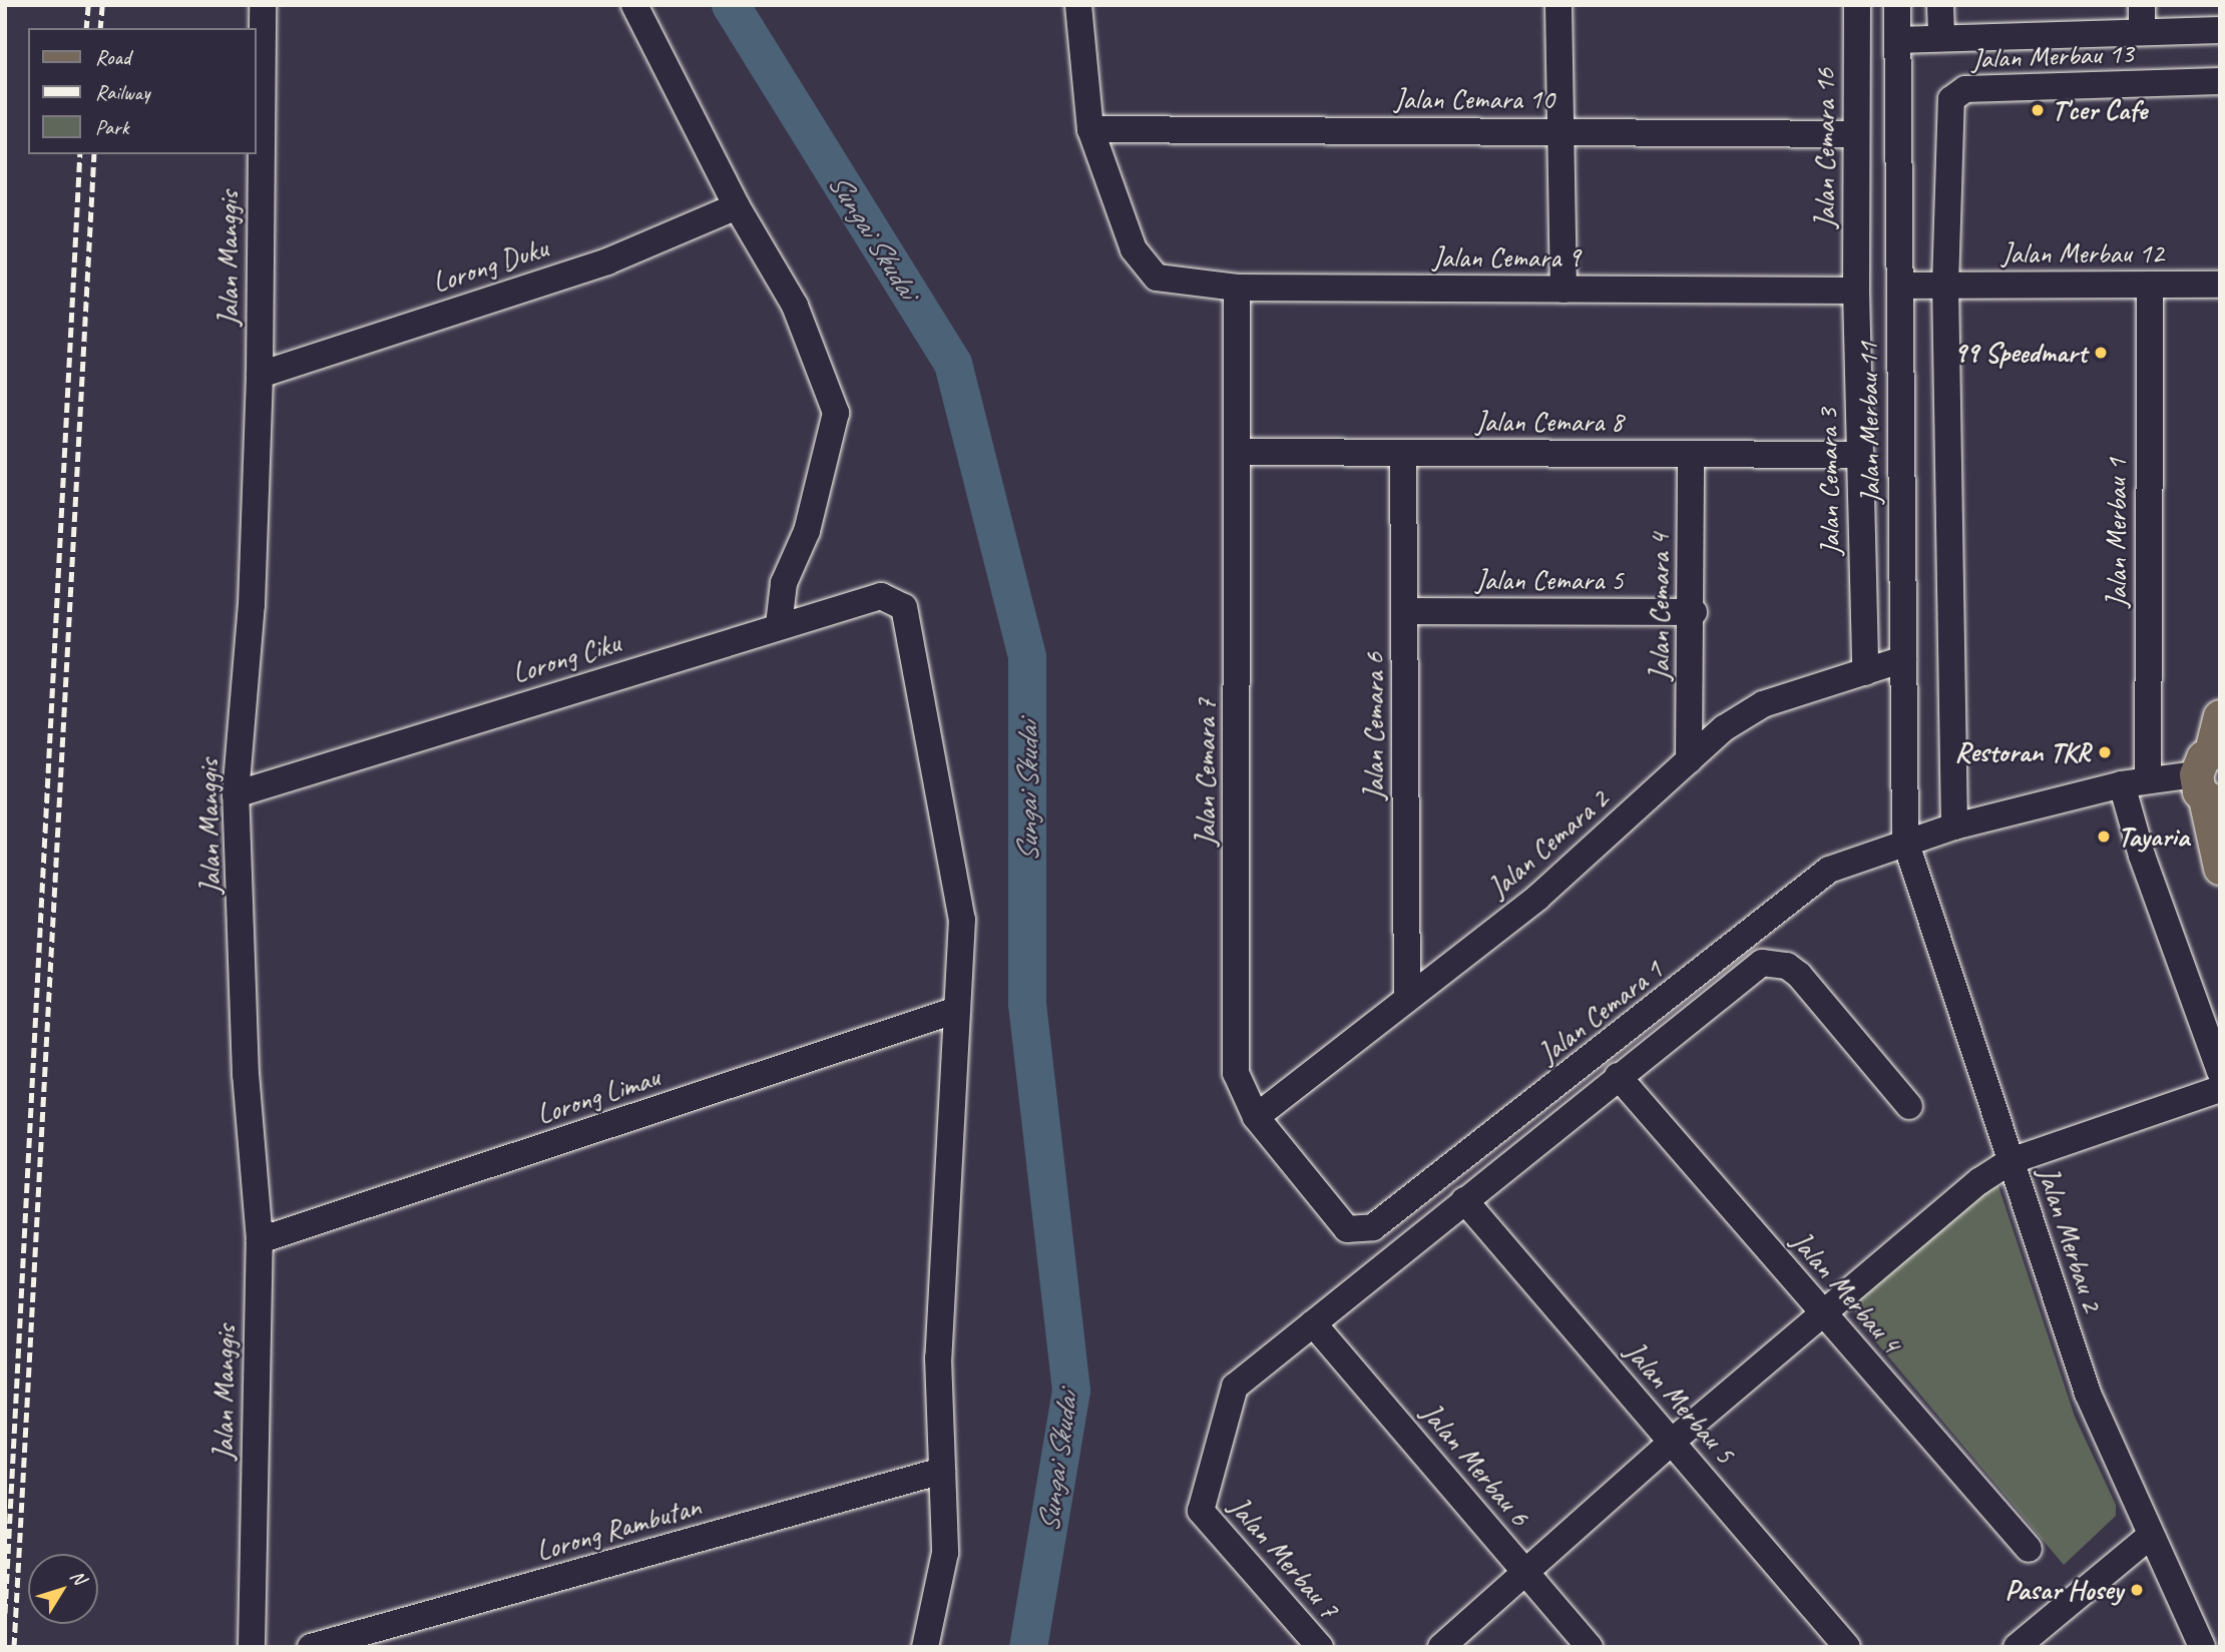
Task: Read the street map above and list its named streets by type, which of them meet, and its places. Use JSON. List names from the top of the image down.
{
  "streets": {
    "street": [
      "Jalan Merbau 13",
      "Jalan Cemara 10",
      "Jalan Cemara 16",
      "Jalan Merbau 12",
      "Jalan Cemara 9",
      "Jalan Manggis",
      "Lorong Duku",
      "Jalan Cemara 8",
      "Jalan Merbau 11",
      "Jalan Cemara 3",
      "Jalan Merbau 1",
      "Jalan Cemara 5",
      "Jalan Cemara 4",
      "Lorong Ciku",
      "Jalan Cemara 6",
      "Jalan Cemara 7",
      "Jalan Cemara 2",
      "Jalan Cemara 1",
      "Lorong Limau",
      "Jalan Merbau 2",
      "Jalan Merbau 4",
      "Jalan Merbau 5",
      "Jalan Merbau 6",
      "Lorong Rambutan",
      "Jalan Merbau 7"
    ]
  },
  "crossings": [
    ["Jalan Merbau 13", "Jalan Merbau 12"],
    ["Jalan Cemara 10", "Jalan Cemara 16"],
    ["Jalan Cemara 10", "Jalan Cemara 9"],
    ["Jalan Cemara 16", "Jalan Cemara 9"],
    ["Jalan Cemara 16", "Jalan Cemara 3"],
    ["Jalan Merbau 12", "Jalan Merbau 11"],
    ["Jalan Merbau 12", "Jalan Merbau 1"],
    ["Jalan Cemara 9", "Jalan Cemara 3"],
    ["Jalan Cemara 9", "Jalan Cemara 7"],
    ["Jalan Manggis", "Lorong Duku"],
    ["Jalan Manggis", "Lorong Ciku"],
    ["Jalan Manggis", "Lorong Limau"],
    ["Jalan Cemara 8", "Jalan Cemara 3"],
    ["Jalan Cemara 8", "Jalan Cemara 4"],
    ["Jalan Cemara 8", "Jalan Cemara 6"],
    ["Jalan Cemara 8", "Jalan Cemara 7"],
    ["Jalan Merbau 11", "Jalan Cemara 2"],
    ["Jalan Merbau 11", "Jalan Cemara 1"],
    ["Jalan Merbau 11", "Jalan Merbau 2"],
    ["Jalan Cemara 3", "Jalan Cemara 2"],
    ["Jalan Merbau 1", "Jalan Cemara 1"],
    ["Jalan Cemara 5", "Jalan Cemara 4"],
    ["Jalan Cemara 5", "Jalan Cemara 6"],
    ["Jalan Cemara 4", "Jalan Cemara 2"],
    ["Lorong Ciku", "Lorong Limau"],
    ["Jalan Cemara 6", "Jalan Cemara 2"],
    ["Jalan Cemara 7", "Jalan Cemara 2"],
    ["Jalan Cemara 7", "Jalan Cemara 1"],
    ["Jalan Cemara 1", "Jalan Merbau 2"],
    ["Jalan Merbau 6", "Jalan Merbau 7"]
  ],
  "water": ["Sungai Skudai"],
  "places": [
    "T'cer Cafe",
    "99 Speedmart",
    "Restoran TKR",
    "Tayaria",
    "Pasar Hosey"
  ],
  "legend": ["Road", "Railway", "Park"],
  "north": "top right"
}
